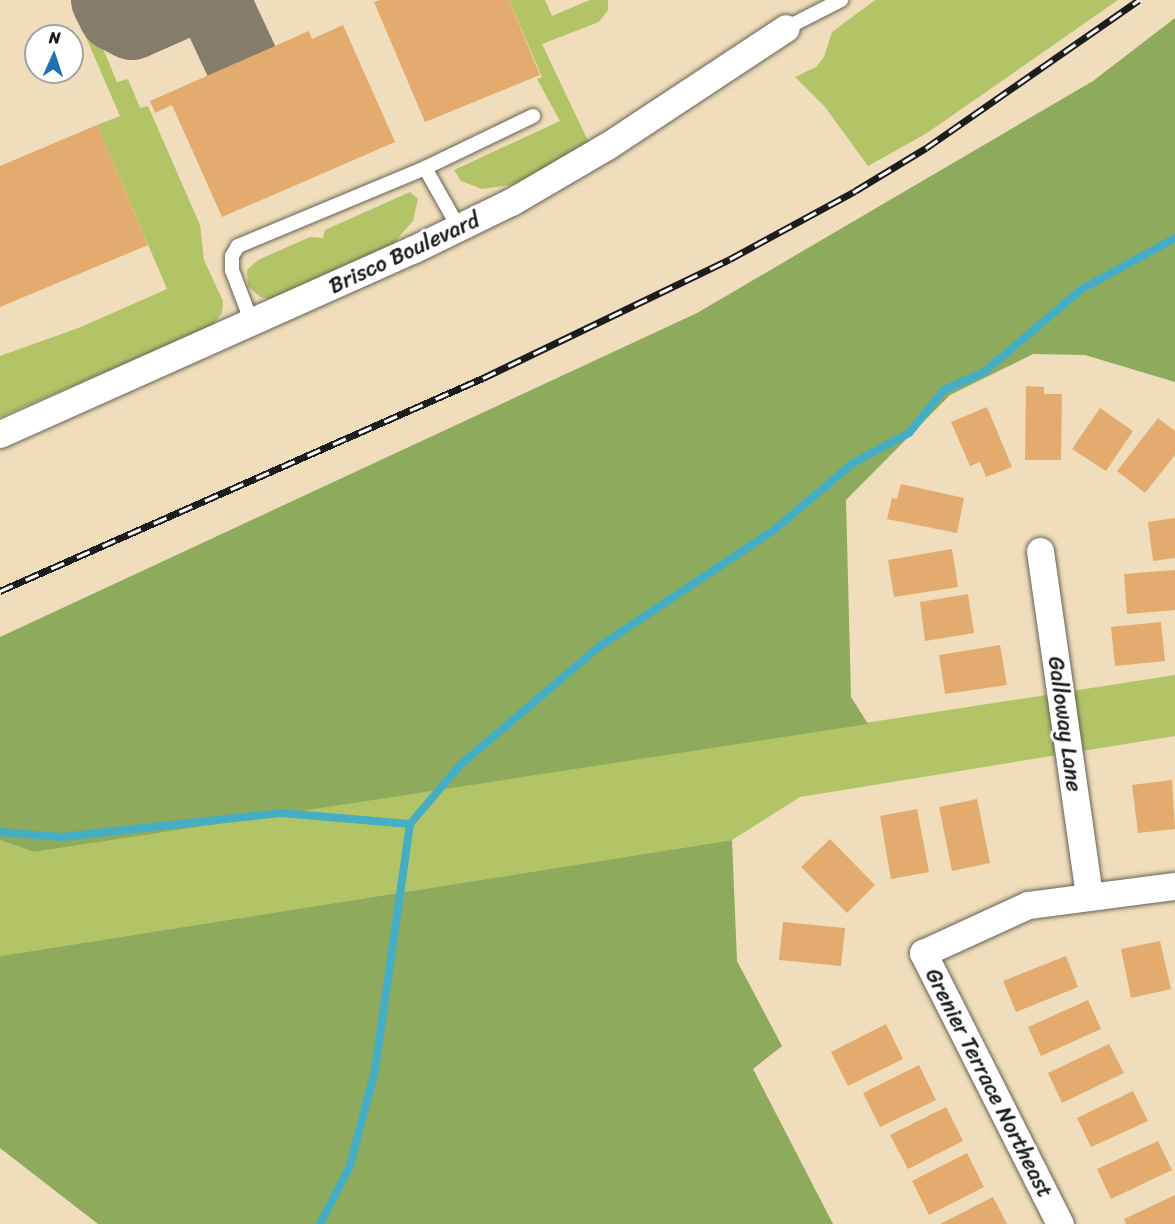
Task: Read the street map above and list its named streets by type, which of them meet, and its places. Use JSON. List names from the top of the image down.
{
  "streets": {
    "street": ["Brisco Boulevard", "Galloway Lane", "Grenier Terrace Northeast"]
  },
  "crossings": [
    ["Galloway Lane", "Grenier Terrace Northeast"]
  ],
  "north": "top"
}
